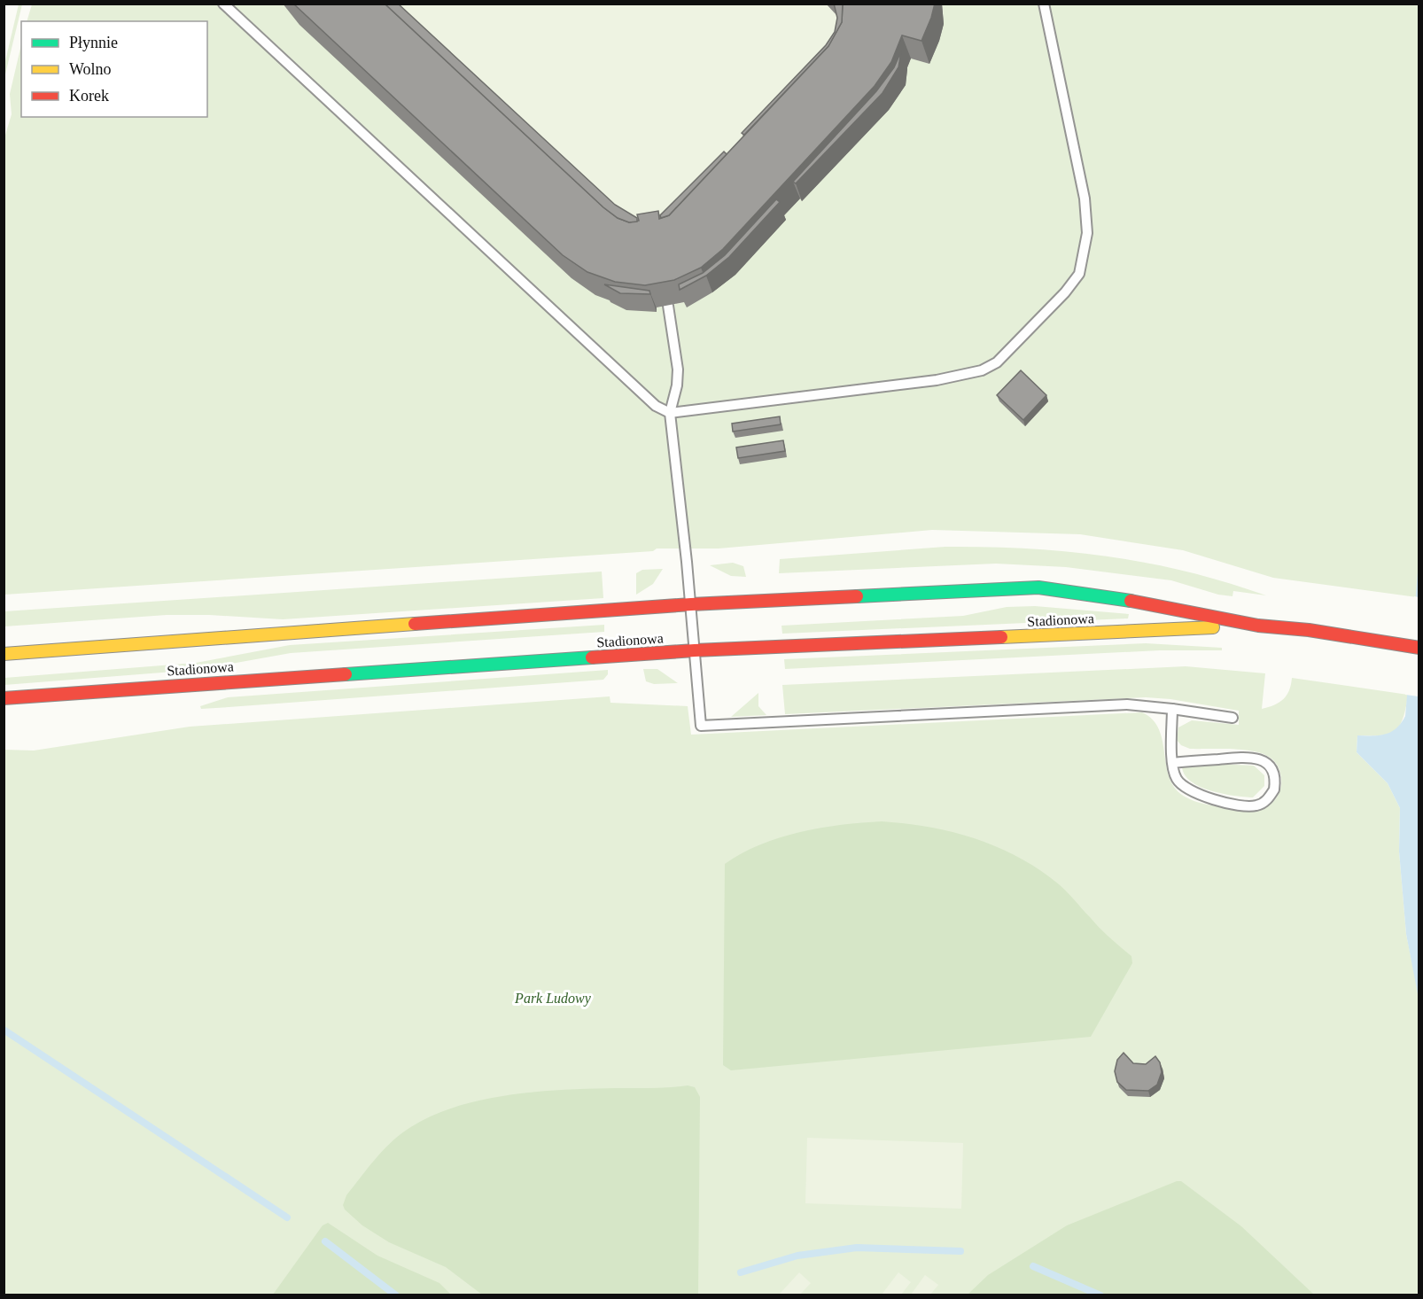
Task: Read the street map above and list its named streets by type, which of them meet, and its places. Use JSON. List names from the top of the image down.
{
  "streets": {
    "street": ["Stadionowa"]
  },
  "parks": ["Park Ludowy"],
  "legend": ["Płynnie", "Wolno", "Korek"]
}
